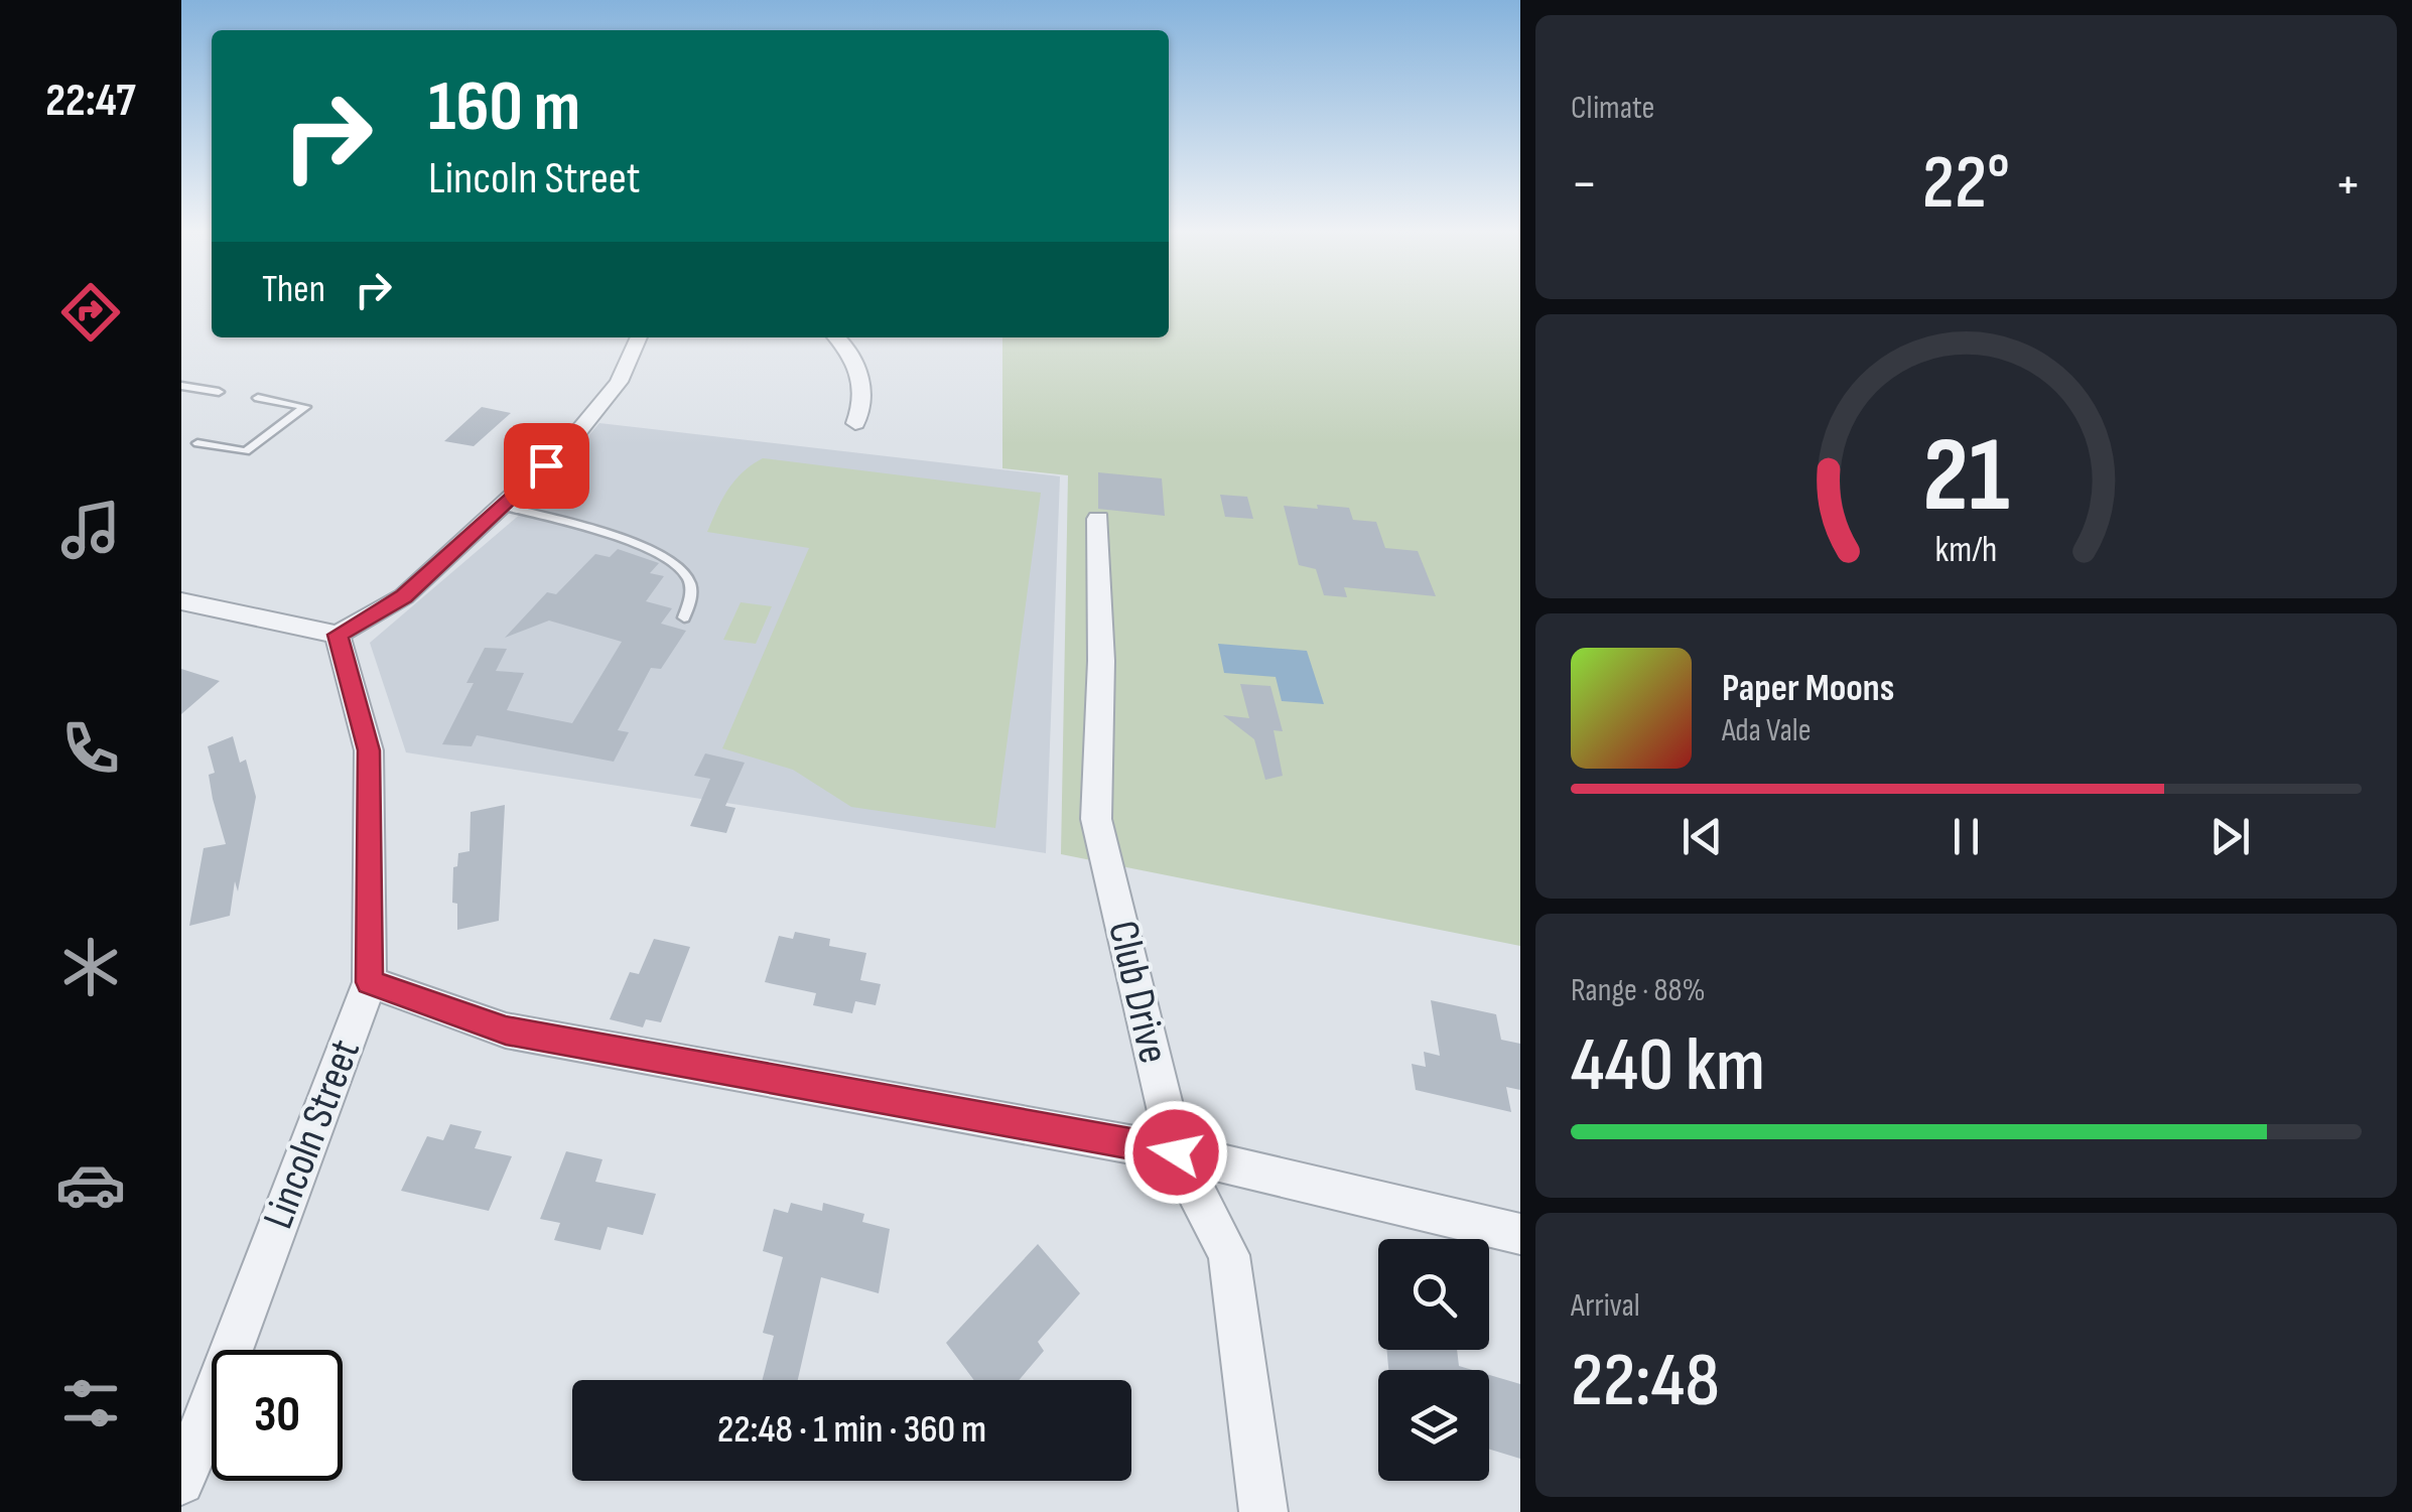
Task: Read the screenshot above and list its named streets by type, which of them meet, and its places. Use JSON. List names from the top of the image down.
{
  "streets": {
    "street": ["Club Drive", "Lincoln Street"]
  },
  "page": {
    "tabs": "22:47",
    "tile": [
      "Climate",
      ["Range · 88%", "440 km"],
      ["Arrival", "22:48"]
    ],
    "turn": ["160 m", "Lincoln Street"],
    "heat": ["−", "22°", "+"],
    "then": "Then",
    "song": ["Paper Moons", "Ada Vale"],
    "limit": "30",
    "trip": "22:48 · 1 min · 360 m",
    "gauge": ["21", "km/h"]
  }
}
